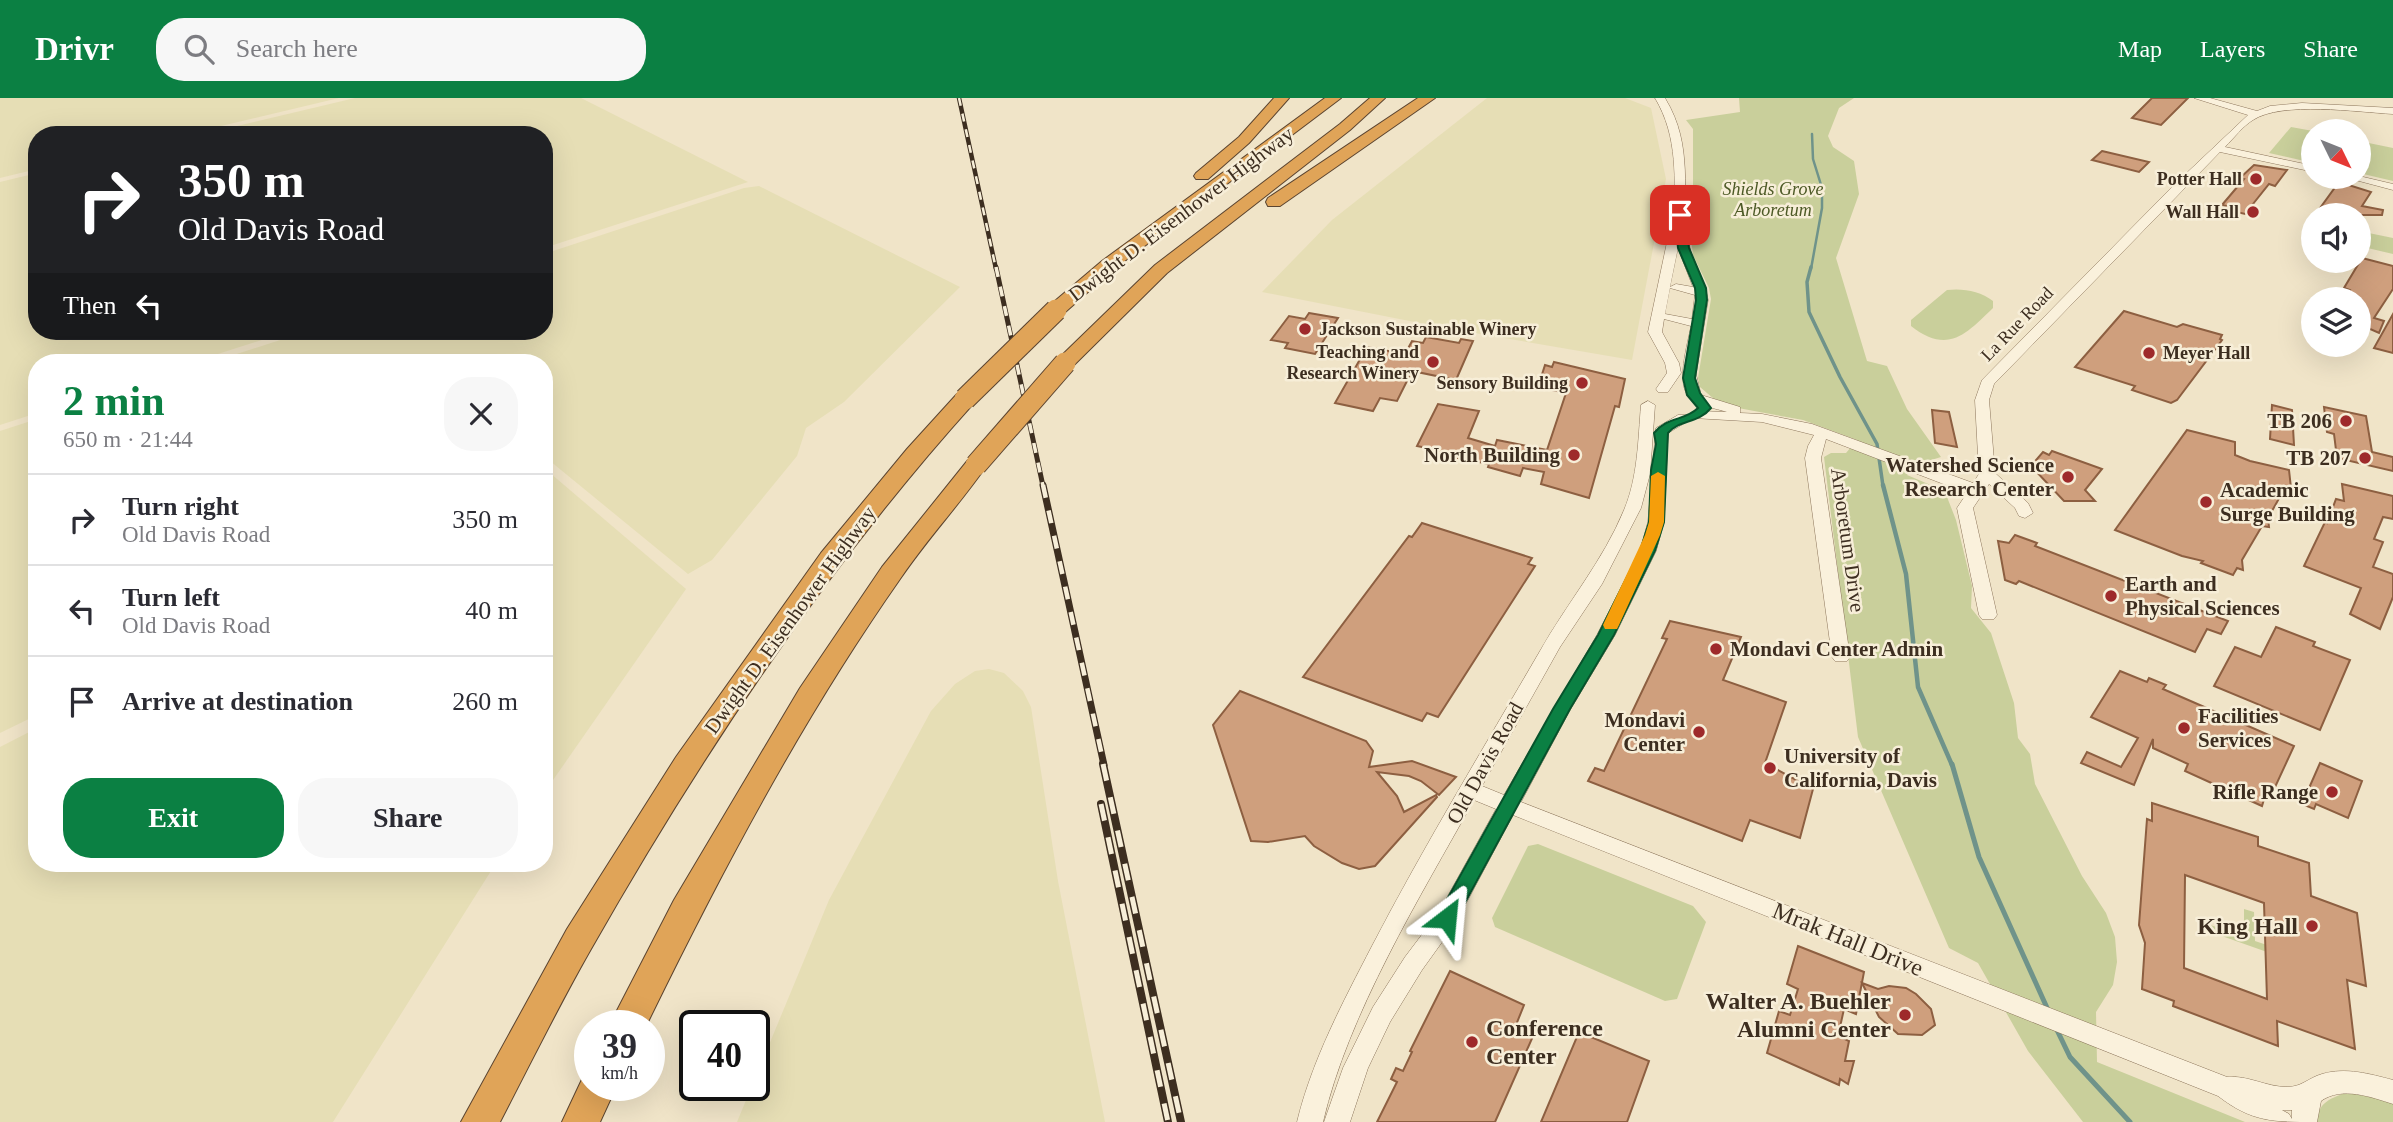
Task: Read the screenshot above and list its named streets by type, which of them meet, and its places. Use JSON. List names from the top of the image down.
{
  "streets": {
    "highway": ["Dwight D. Eisenhower Highway"],
    "street": [
      "La Rue Road",
      "Arboretum Drive",
      "Old Davis Road",
      "Mrak Hall Drive"
    ]
  },
  "crossings": [
    ["Old Davis Road", "Mrak Hall Drive"]
  ],
  "parks": ["Shields Grove Arboretum"],
  "places": [
    "Potter Hall",
    "Wall Hall",
    "Jackson Sustainable Winery",
    "Meyer Hall",
    "Teaching and Research Winery",
    "Sensory Building",
    "TB 206",
    "North Building",
    "TB 207",
    "Watershed Science Research Center",
    "Academic Surge Building",
    "Earth and Physical Sciences",
    "Mondavi Center Admin",
    "Facilities Services",
    "Mondavi Center",
    "University of California, Davis",
    "Rifle Range",
    "King Hall",
    "Walter A. Buehler Alumni Center",
    "Conference Center"
  ],
  "north": "bottom right",
  "page": {
    "header": "Drivr",
    "search": "Search here",
    "nav": ["Map", "Layers", "Share"],
    "turn": ["350 m", "Old Davis Road"],
    "then": "Then",
    "heading": ["2 min", "650 m · 21:44"],
    "list": [
      {
        "name": "Turn right",
        "note": "Old Davis Road",
        "value": "350 m"
      },
      {
        "name": "Turn left",
        "note": "Old Davis Road",
        "value": "40 m"
      },
      {
        "name": "Arrive at destination",
        "value": "260 m"
      }
    ],
    "buttons": ["Exit", "Share"],
    "speed": "39 km/h",
    "limit": "40"
  }
}
